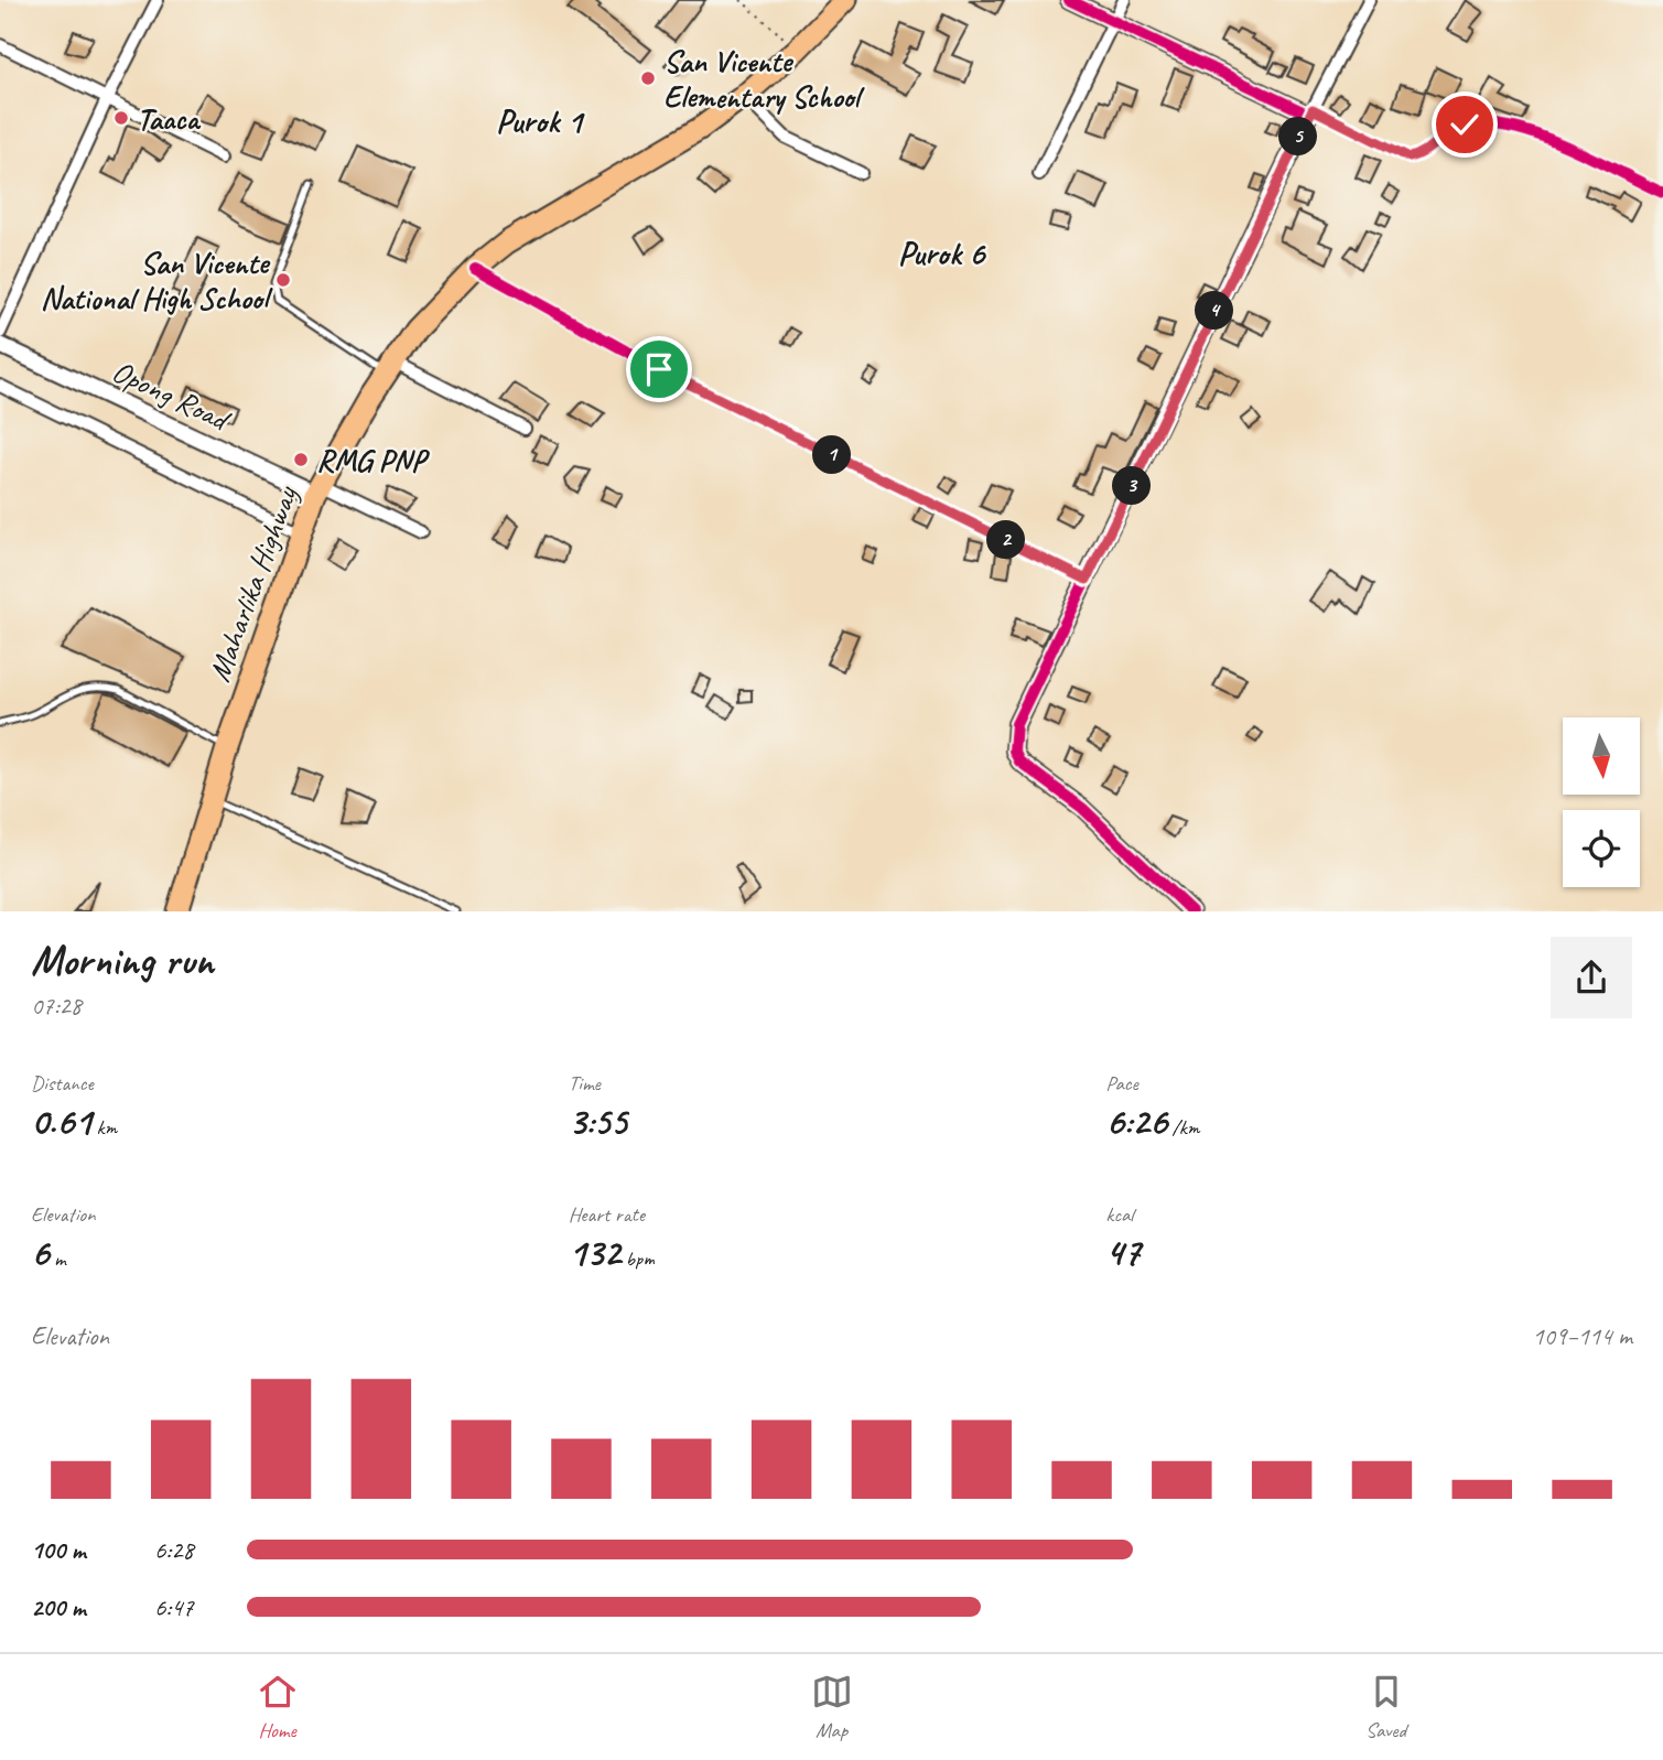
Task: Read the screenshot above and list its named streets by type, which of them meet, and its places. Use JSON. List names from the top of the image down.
{
  "streets": {
    "highway": ["Maharlika Highway"],
    "street": ["Opong Road"]
  },
  "crossings": [
    ["Opong Road", "Maharlika Highway"]
  ],
  "districts": ["Purok 1", "Purok 6"],
  "places": [
    "San Vicente Elementary School",
    "Taaca",
    "San Vicente National High School",
    "RMG PNP"
  ],
  "north": "bottom",
  "page": {
    "pins": [
      "5",
      "4",
      "1",
      "3",
      "2"
    ],
    "heading": ["Morning run", "07:28"],
    "stats": [
      ["Distance", "0.61 km"],
      ["Time", "3:55"],
      ["Pace", "6:26 /km"],
      ["Elevation", "6 m"],
      ["Heart rate", "132 bpm"],
      ["kcal", "47"]
    ],
    "chart": ["Elevation", "109–114 m"],
    "list": [
      {
        "name": "100 m",
        "note": "6:28"
      },
      {
        "name": "200 m",
        "note": "6:47"
      }
    ],
    "tabs": ["Home", "Map", "Saved"]
  }
}
